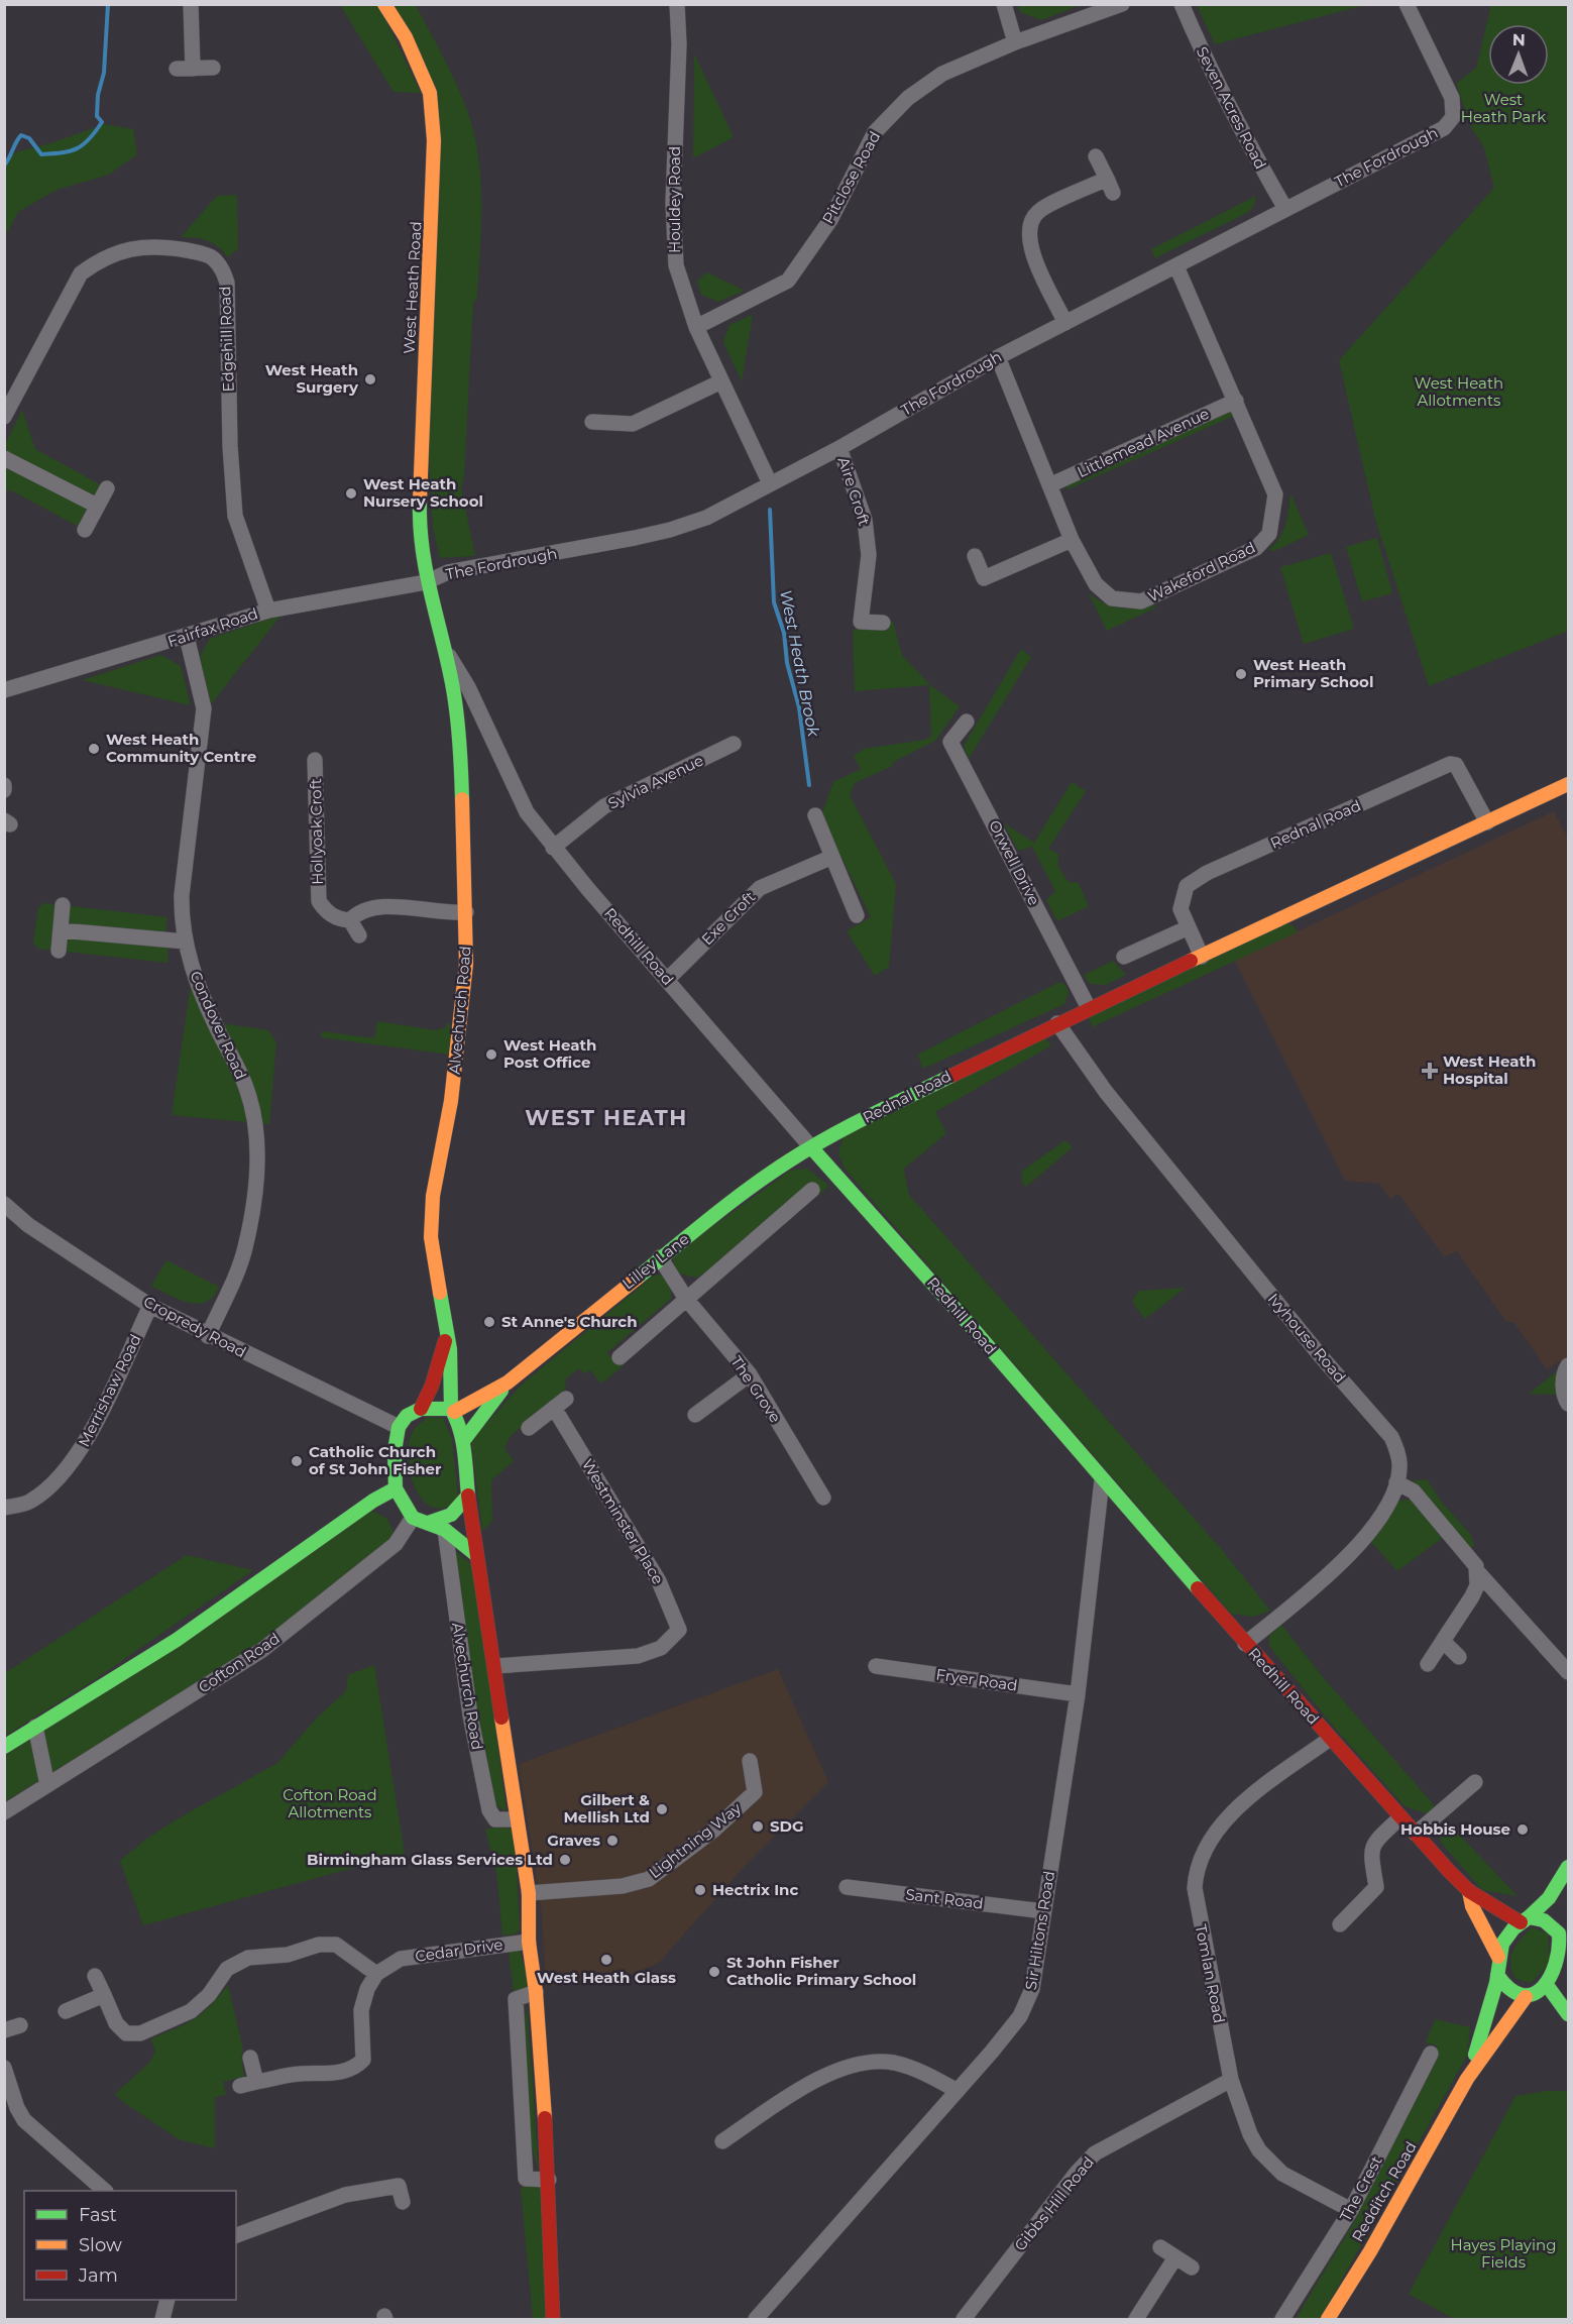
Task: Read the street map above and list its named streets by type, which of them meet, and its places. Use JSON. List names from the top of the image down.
{
  "streets": {
    "main road": [
      "West Heath Road",
      "Rednal Road",
      "Redhill Road",
      "Alvechurch Road",
      "Lilley Lane",
      "Redditch Road"
    ],
    "street": [
      "Seven Acres Road",
      "The Fordrough",
      "Pitclose Road",
      "Houldey Road",
      "Edgehill Road",
      "Littlemead Avenue",
      "Aire Croft",
      "Wakeford Road",
      "Fairfax Road",
      "Sylvia Avenue",
      "Hollyoak Croft",
      "Orwell Drive",
      "Exe Croft",
      "Condover Road",
      "Cropredy Road",
      "Ivyhouse Road",
      "The Grove",
      "Merrishaw Road",
      "Westminster Place",
      "Cofton Road",
      "Fryer Road",
      "Lightning Way",
      "Sant Road",
      "Sir Hiltons Road",
      "Cedar Drive",
      "Tomlan Road",
      "The Crest",
      "Gibbs Hill Road"
    ]
  },
  "crossings": [
    ["Seven Acres Road", "The Fordrough"],
    ["The Fordrough", "Houldey Road"],
    ["The Fordrough", "West Heath Road"],
    ["The Fordrough", "Aire Croft"],
    ["The Fordrough", "Wakeford Road"],
    ["The Fordrough", "Fairfax Road"],
    ["The Fordrough", "Redhill Road"],
    ["Pitclose Road", "Houldey Road"],
    ["West Heath Road", "Fairfax Road"],
    ["West Heath Road", "Redhill Road"],
    ["Edgehill Road", "Fairfax Road"],
    ["Littlemead Avenue", "Wakeford Road"],
    ["Fairfax Road", "Redhill Road"],
    ["Fairfax Road", "Condover Road"],
    ["Sylvia Avenue", "Redhill Road"],
    ["Rednal Road", "Orwell Drive"],
    ["Rednal Road", "Redhill Road"],
    ["Rednal Road", "Lilley Lane"],
    ["Rednal Road", "Ivyhouse Road"],
    ["Exe Croft", "Redhill Road"],
    ["Redhill Road", "Alvechurch Road"],
    ["Redhill Road", "Lilley Lane"],
    ["Redhill Road", "Ivyhouse Road"],
    ["Redhill Road", "Sir Hiltons Road"],
    ["Redhill Road", "Tomlan Road"],
    ["Redhill Road", "Redditch Road"],
    ["Alvechurch Road", "Lilley Lane"],
    ["Alvechurch Road", "Cropredy Road"],
    ["Alvechurch Road", "Westminster Place"],
    ["Alvechurch Road", "Cofton Road"],
    ["Alvechurch Road", "Lightning Way"],
    ["Alvechurch Road", "Cedar Drive"],
    ["Condover Road", "Cropredy Road"],
    ["Lilley Lane", "Cropredy Road"],
    ["Lilley Lane", "The Grove"],
    ["Lilley Lane", "Cofton Road"],
    ["Cropredy Road", "Merrishaw Road"],
    ["Cropredy Road", "Cofton Road"],
    ["Fryer Road", "Sir Hiltons Road"],
    ["Sant Road", "Sir Hiltons Road"],
    ["Tomlan Road", "The Crest"],
    ["Tomlan Road", "Gibbs Hill Road"]
  ],
  "districts": ["WEST HEATH"],
  "water": ["West Heath Brook"],
  "parks": [
    "West Heath Park",
    "West Heath Allotments",
    "Cofton Road Allotments",
    "Hayes Playing Fields"
  ],
  "places": {
    "other": [
      "West Heath Surgery",
      "West Heath Nursery School",
      "West Heath Primary School",
      "West Heath Community Centre",
      "West Heath Post Office",
      "St Anne's Church",
      "Catholic Church of St John Fisher",
      "Gilbert & Mellish Ltd",
      "SDG",
      "Hobbis House",
      "Graves",
      "Birmingham Glass Services Ltd",
      "Hectrix Inc",
      "West Heath Glass",
      "St John Fisher Catholic Primary School"
    ],
    "health": ["West Heath Hospital"]
  },
  "legend": ["Fast", "Slow", "Jam"],
  "north": "top"
}
